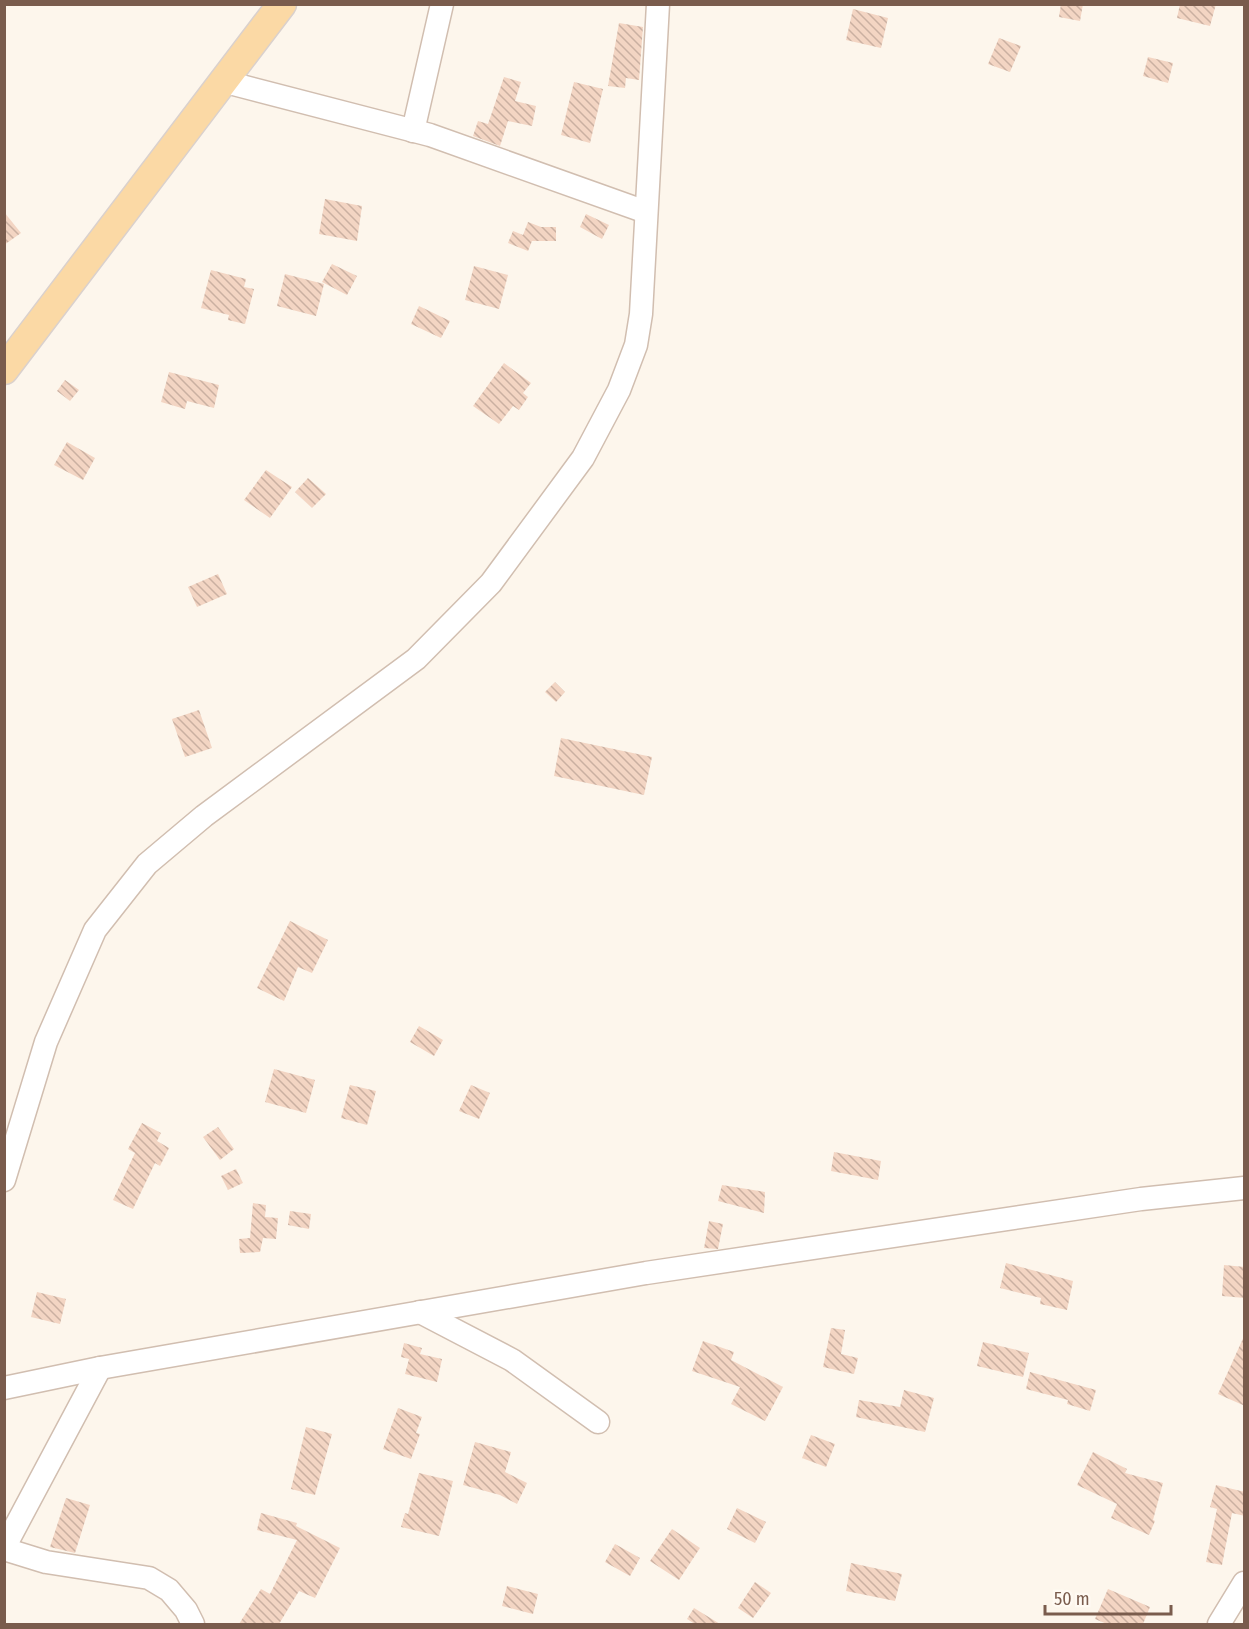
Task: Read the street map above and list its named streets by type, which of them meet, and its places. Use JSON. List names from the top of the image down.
{
  "scale_bar": "50 m"
}
